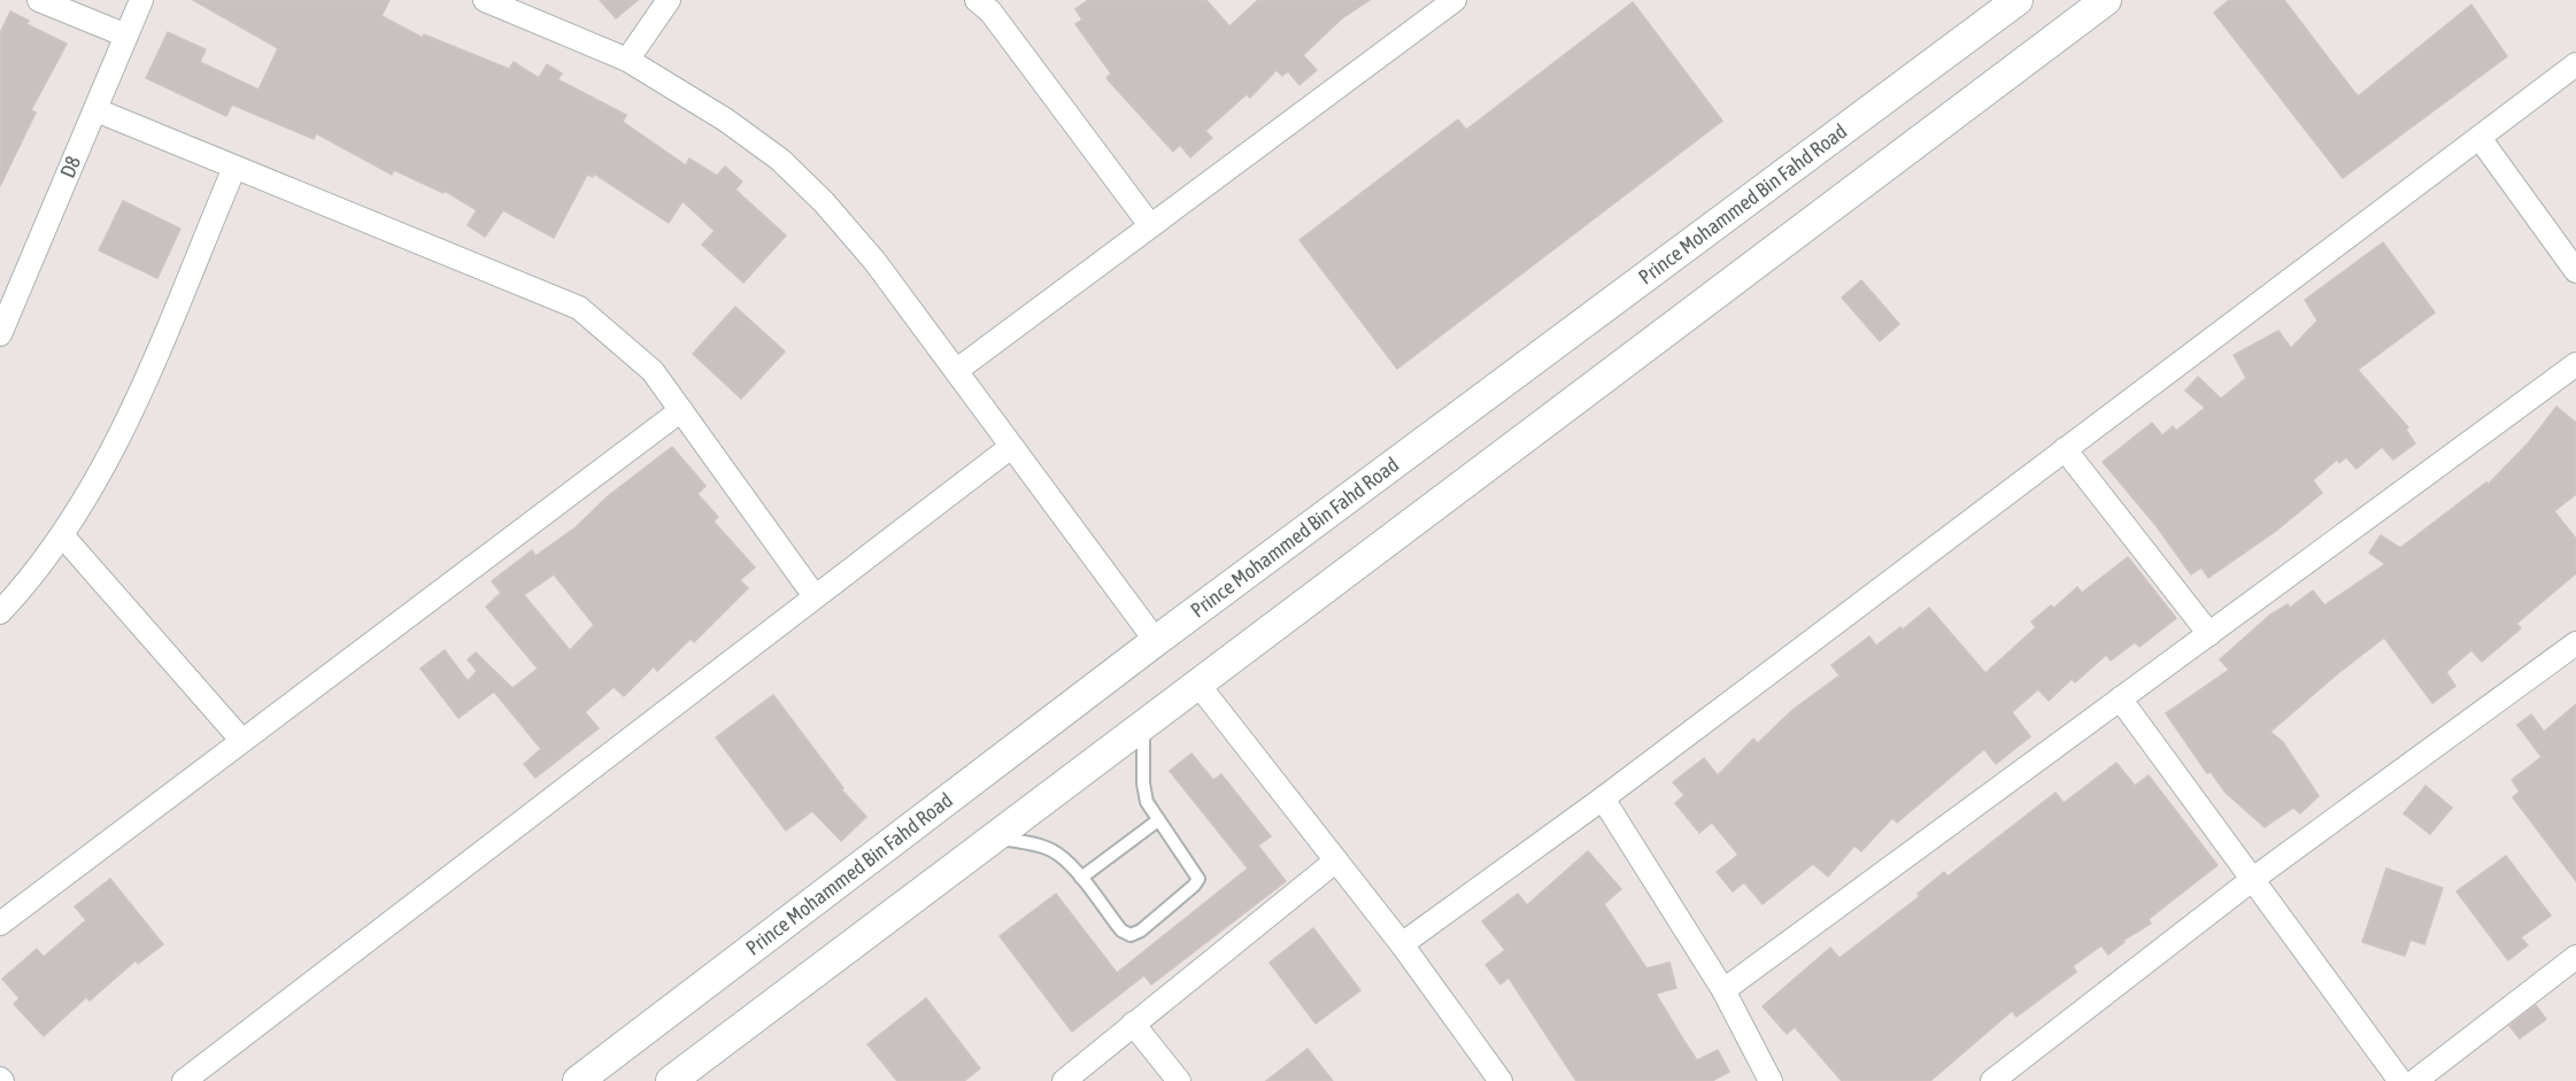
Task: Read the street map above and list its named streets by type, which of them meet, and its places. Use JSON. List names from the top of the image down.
{
  "streets": {
    "street": ["D8", "Prince Mohammed Bin Fahd Road"]
  }
}
